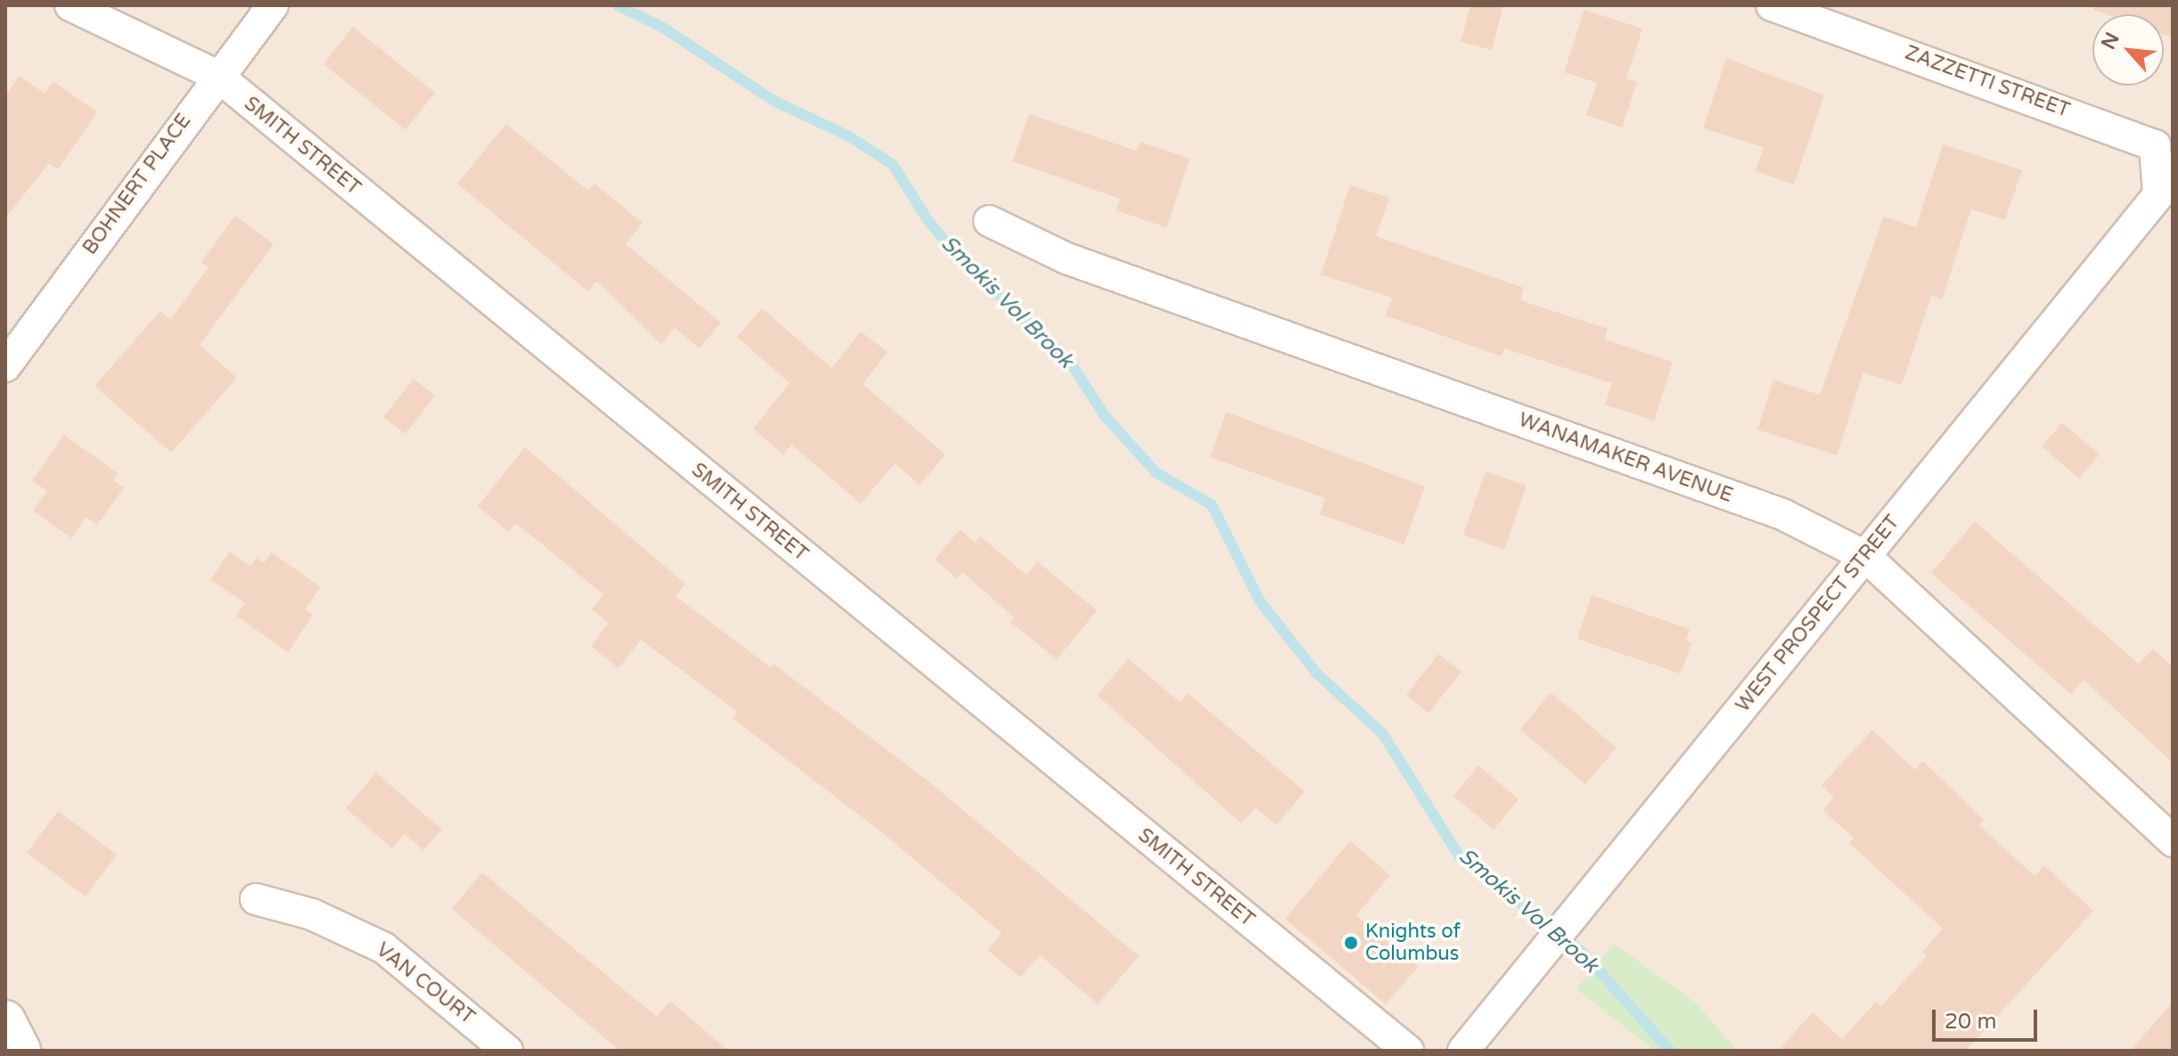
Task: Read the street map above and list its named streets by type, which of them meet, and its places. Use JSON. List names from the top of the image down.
{
  "streets": {
    "street": [
      "ZAZZETTI STREET",
      "SMITH STREET",
      "BOHNERT PLACE",
      "WANAMAKER AVENUE",
      "WEST PROSPECT STREET",
      "VAN COURT"
    ]
  },
  "crossings": [
    ["ZAZZETTI STREET", "WEST PROSPECT STREET"],
    ["SMITH STREET", "BOHNERT PLACE"],
    ["WANAMAKER AVENUE", "WEST PROSPECT STREET"]
  ],
  "water": ["Smokis Vol Brook"],
  "places": ["Knights of Columbus"],
  "scale_bar": "20 m",
  "north": "top left"
}
